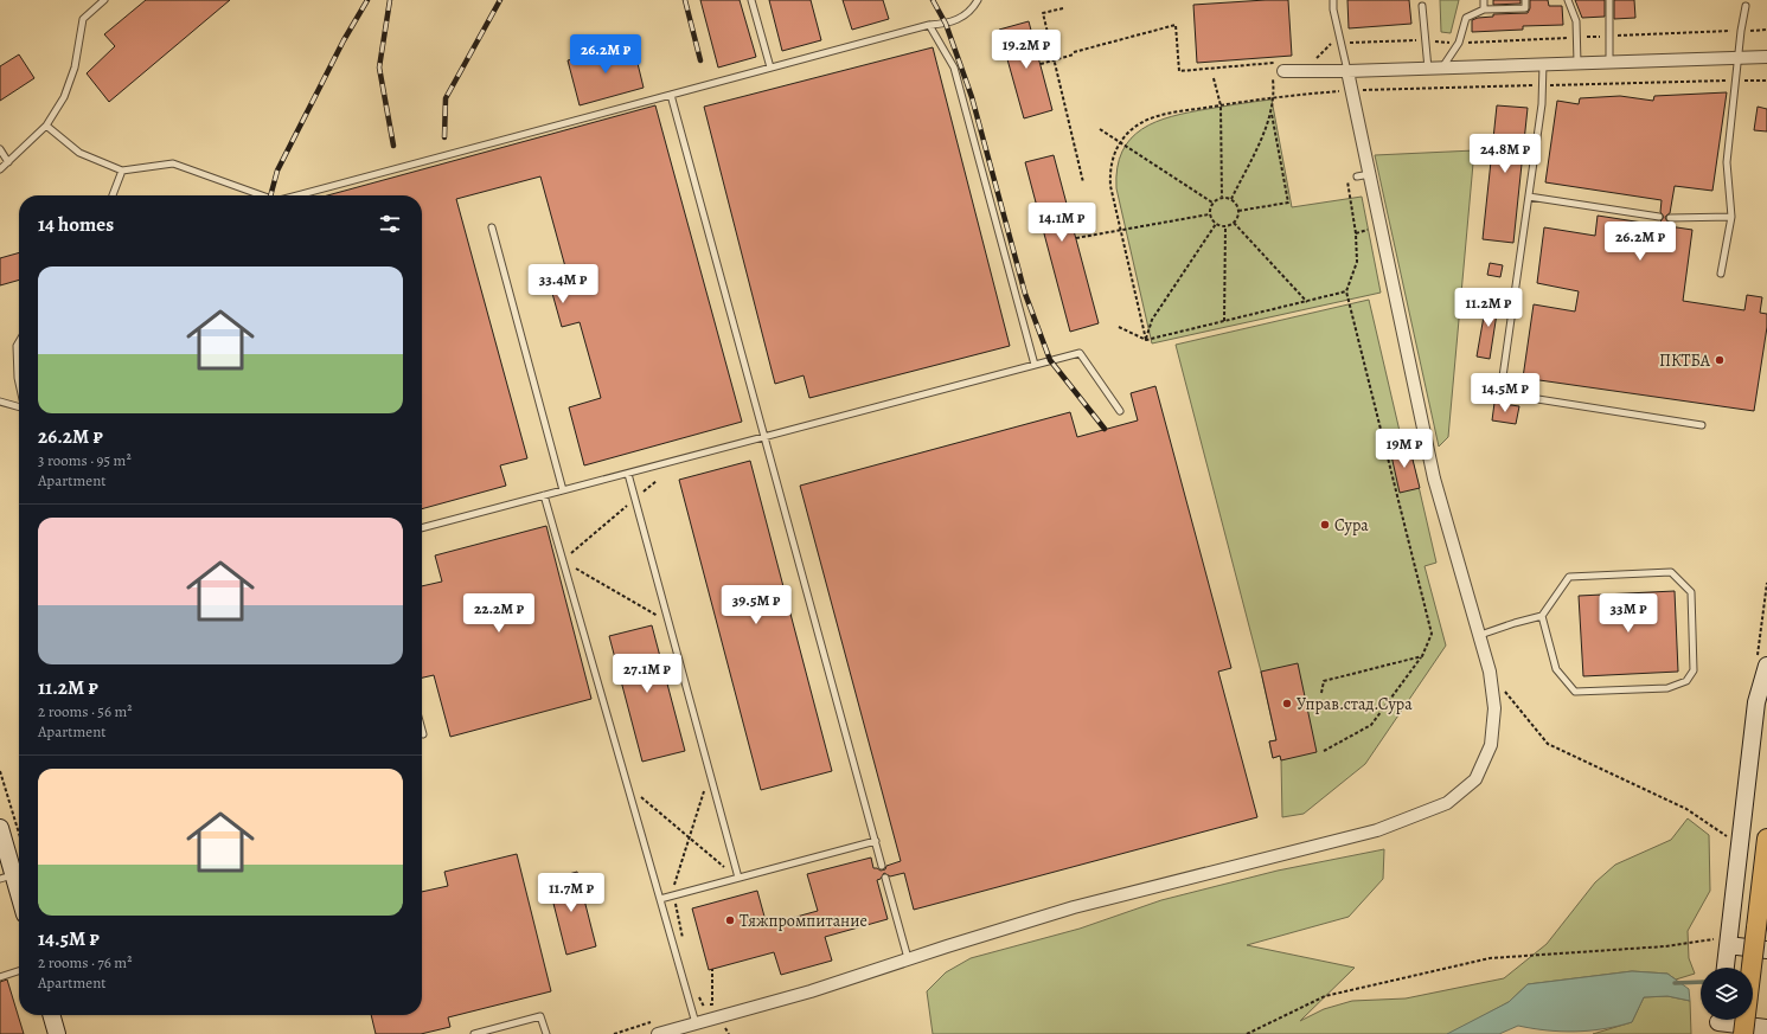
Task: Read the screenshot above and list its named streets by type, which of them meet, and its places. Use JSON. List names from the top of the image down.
{
  "places": [
    "ПКТБА",
    "Сура",
    "Управ.стад.Сура",
    "Тяжпромпитание"
  ],
  "page": {
    "price": [
      "19.2M ₽",
      "26.2M ₽",
      "24.8M ₽",
      "14.1M ₽",
      "26.2M ₽",
      "33.4M ₽",
      "11.2M ₽",
      "14.5M ₽",
      "19M ₽",
      "39.5M ₽",
      "22.2M ₽",
      "33M ₽",
      "27.1M ₽",
      "11.7M ₽"
    ],
    "heading": "14 homes",
    "list": [
      {
        "name": "26.2M ₽",
        "note": "3 rooms · 95 m² · Apartment"
      },
      {
        "name": "11.2M ₽",
        "note": "2 rooms · 56 m² · Apartment"
      },
      {
        "name": "14.5M ₽",
        "note": "2 rooms · 76 m² · Apartment"
      }
    ]
  }
}
